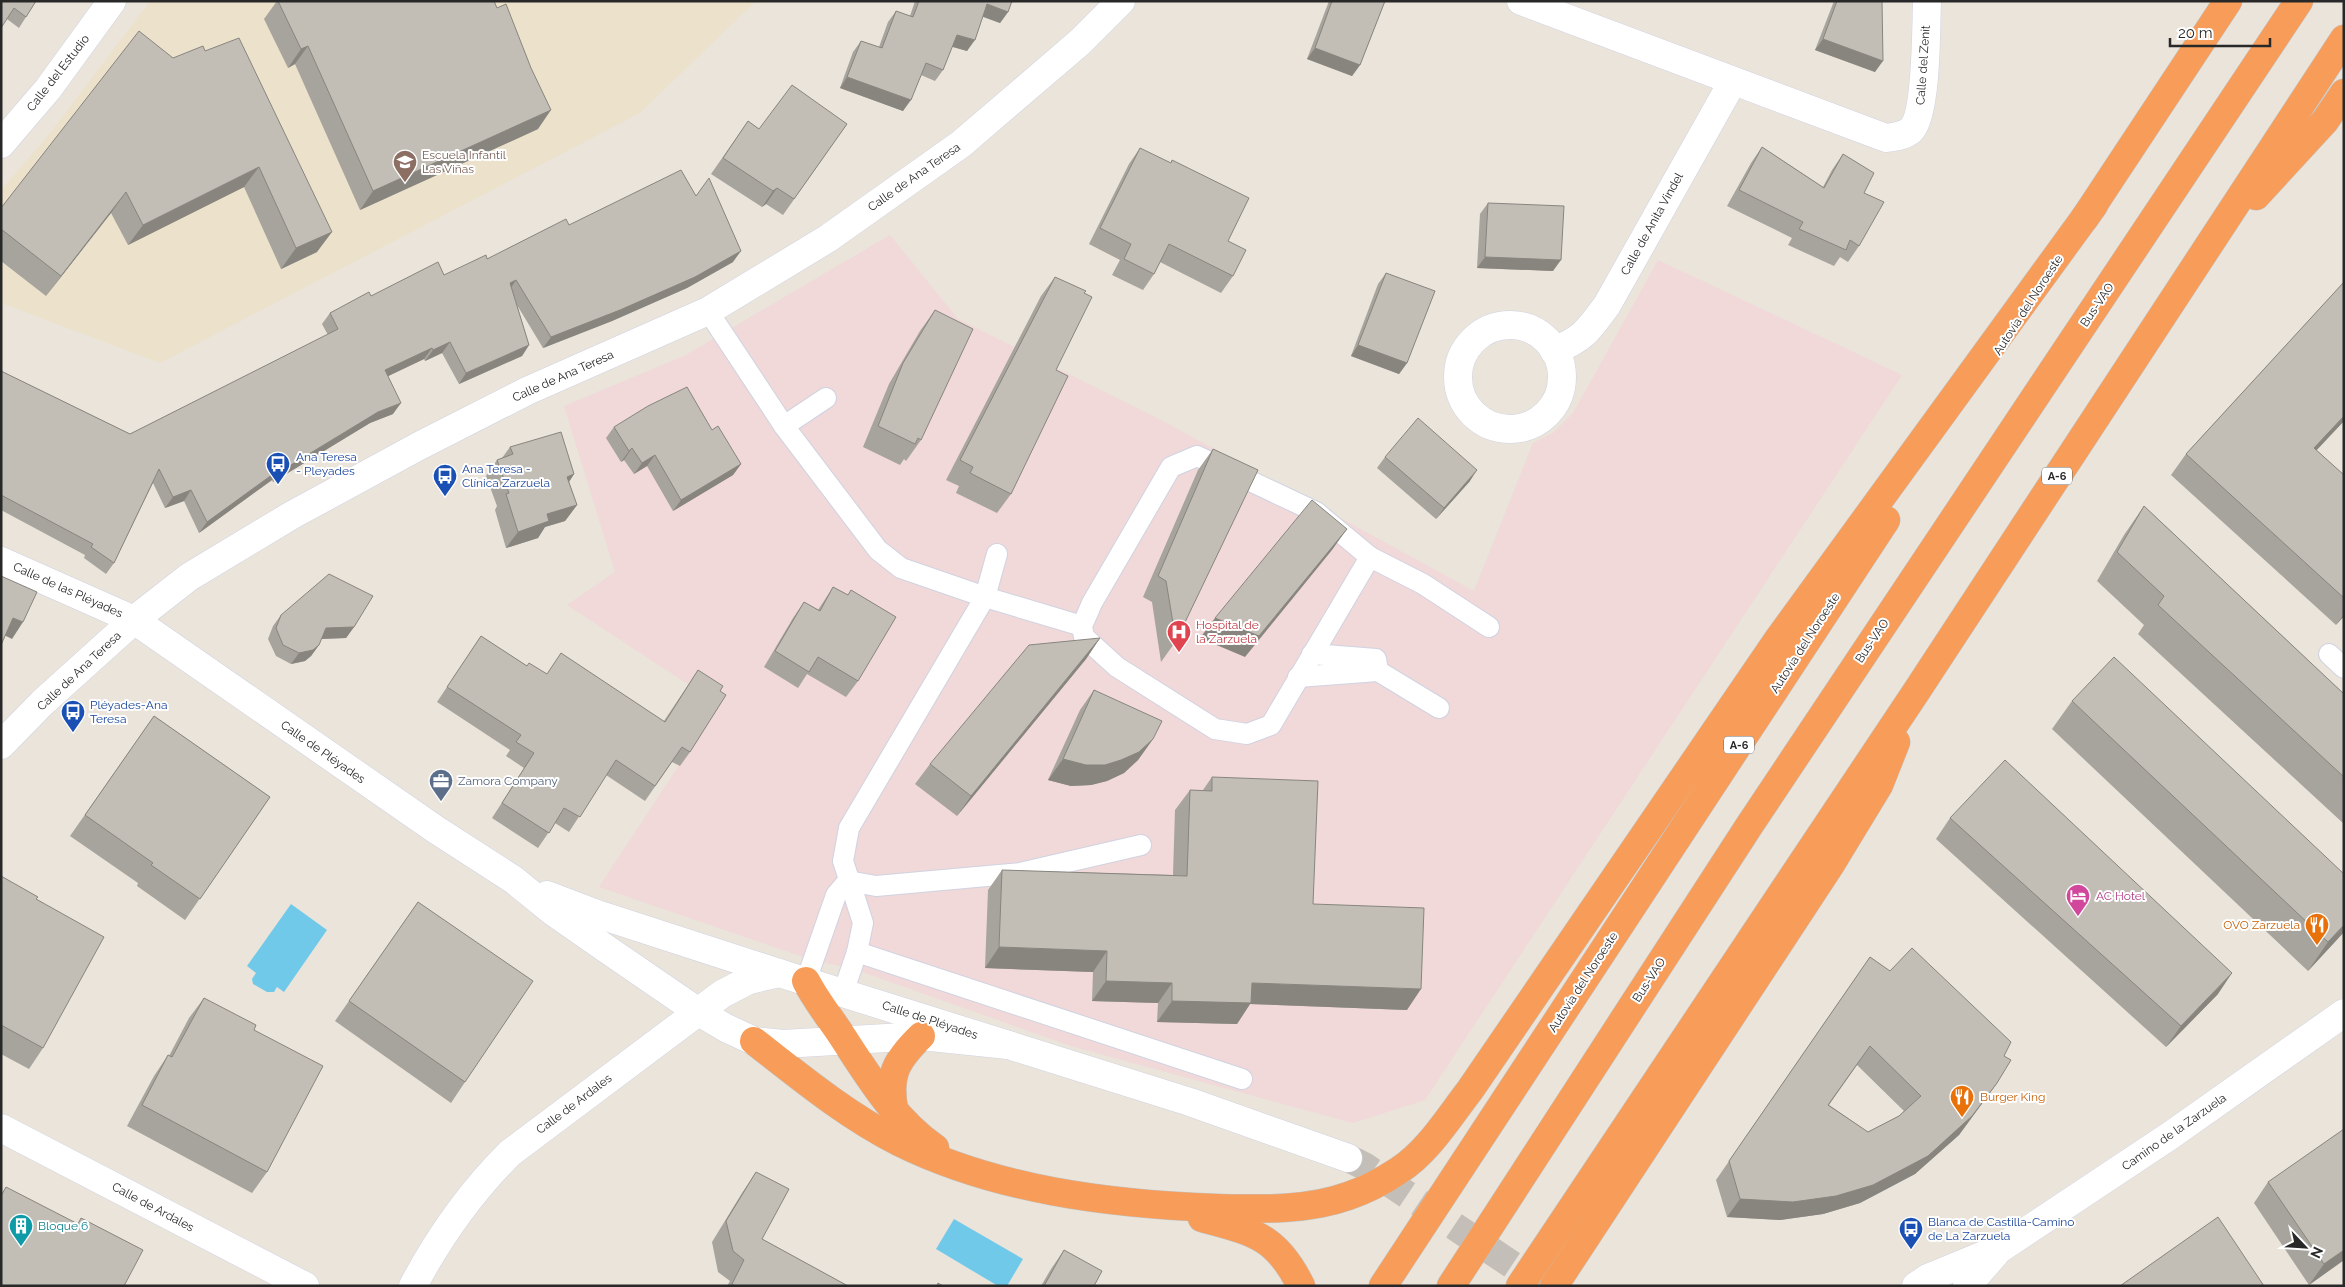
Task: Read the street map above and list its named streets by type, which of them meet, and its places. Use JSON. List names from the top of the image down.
{
  "streets": {
    "highway": ["Autovía del Noroeste", "Bus-VAO", "A-6"],
    "street": [
      "Calle del Zenit",
      "Calle del Estudio",
      "Calle de Ana Teresa",
      "Calle de Anita Vindel",
      "Calle de las Pléyades",
      "Calle de Pléyades",
      "Calle de Ardales",
      "Camino de la Zarzuela"
    ]
  },
  "crossings": [
    ["Calle del Zenit", "Calle de Anita Vindel"],
    ["Calle de Ana Teresa", "Calle de las Pléyades"],
    ["Calle de Ana Teresa", "Calle de Pléyades"],
    ["Calle de las Pléyades", "Calle de Pléyades"],
    ["Calle de Pléyades", "Calle de Ardales"]
  ],
  "places": {
    "school or university": ["Escuela Infantil Las Viñas"],
    "bus stop": [
      "Ana Teresa - Pleyades",
      "Ana Teresa - Clínica Zarzuela",
      "Pléyades-Ana Teresa",
      "Blanca de Castilla-Camino de La Zarzuela"
    ],
    "hospital": ["Hospital de la Zarzuela"],
    "office": ["Zamora Company"],
    "hotel": ["AC Hotel"],
    "restaurant": ["OVO Zarzuela", "Burger King"],
    "building": ["Bloque 6"]
  },
  "scale_bar": "20 m",
  "north": "bottom right"
}
